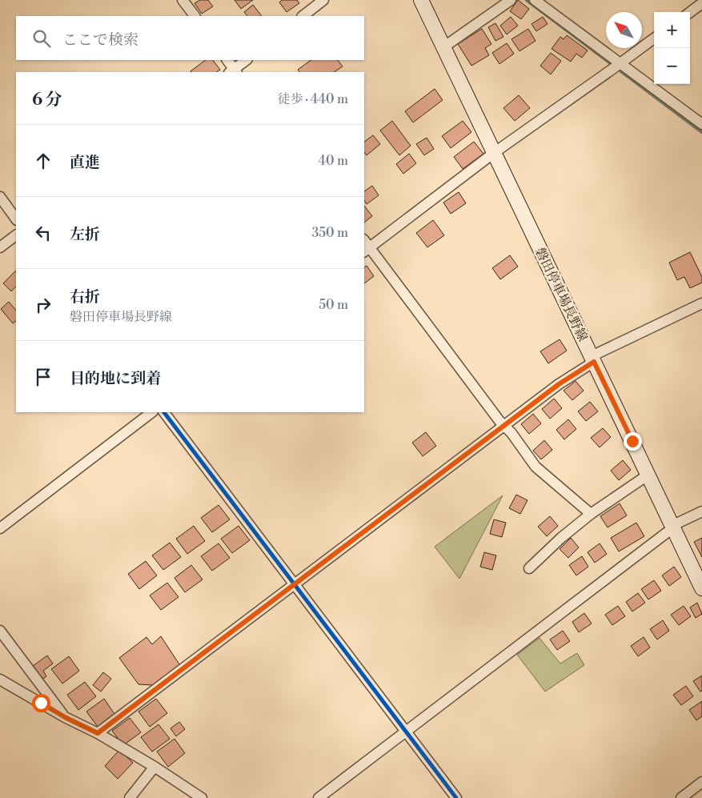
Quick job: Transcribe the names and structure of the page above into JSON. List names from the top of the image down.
{
  "streets": {
    "main road": ["磐田停車場長野線"]
  },
  "north": "top left",
  "page": {
    "map_buttons": ["+", "−"],
    "search": "ここで検索",
    "heading": ["6 分", "徒歩 · 440 m"],
    "list": [
      ["直進", "40 m"],
      ["左折", "350 m"],
      ["右折", "磐田停車場長野線", "50 m"],
      "目的地に到着"
    ]
  }
}
